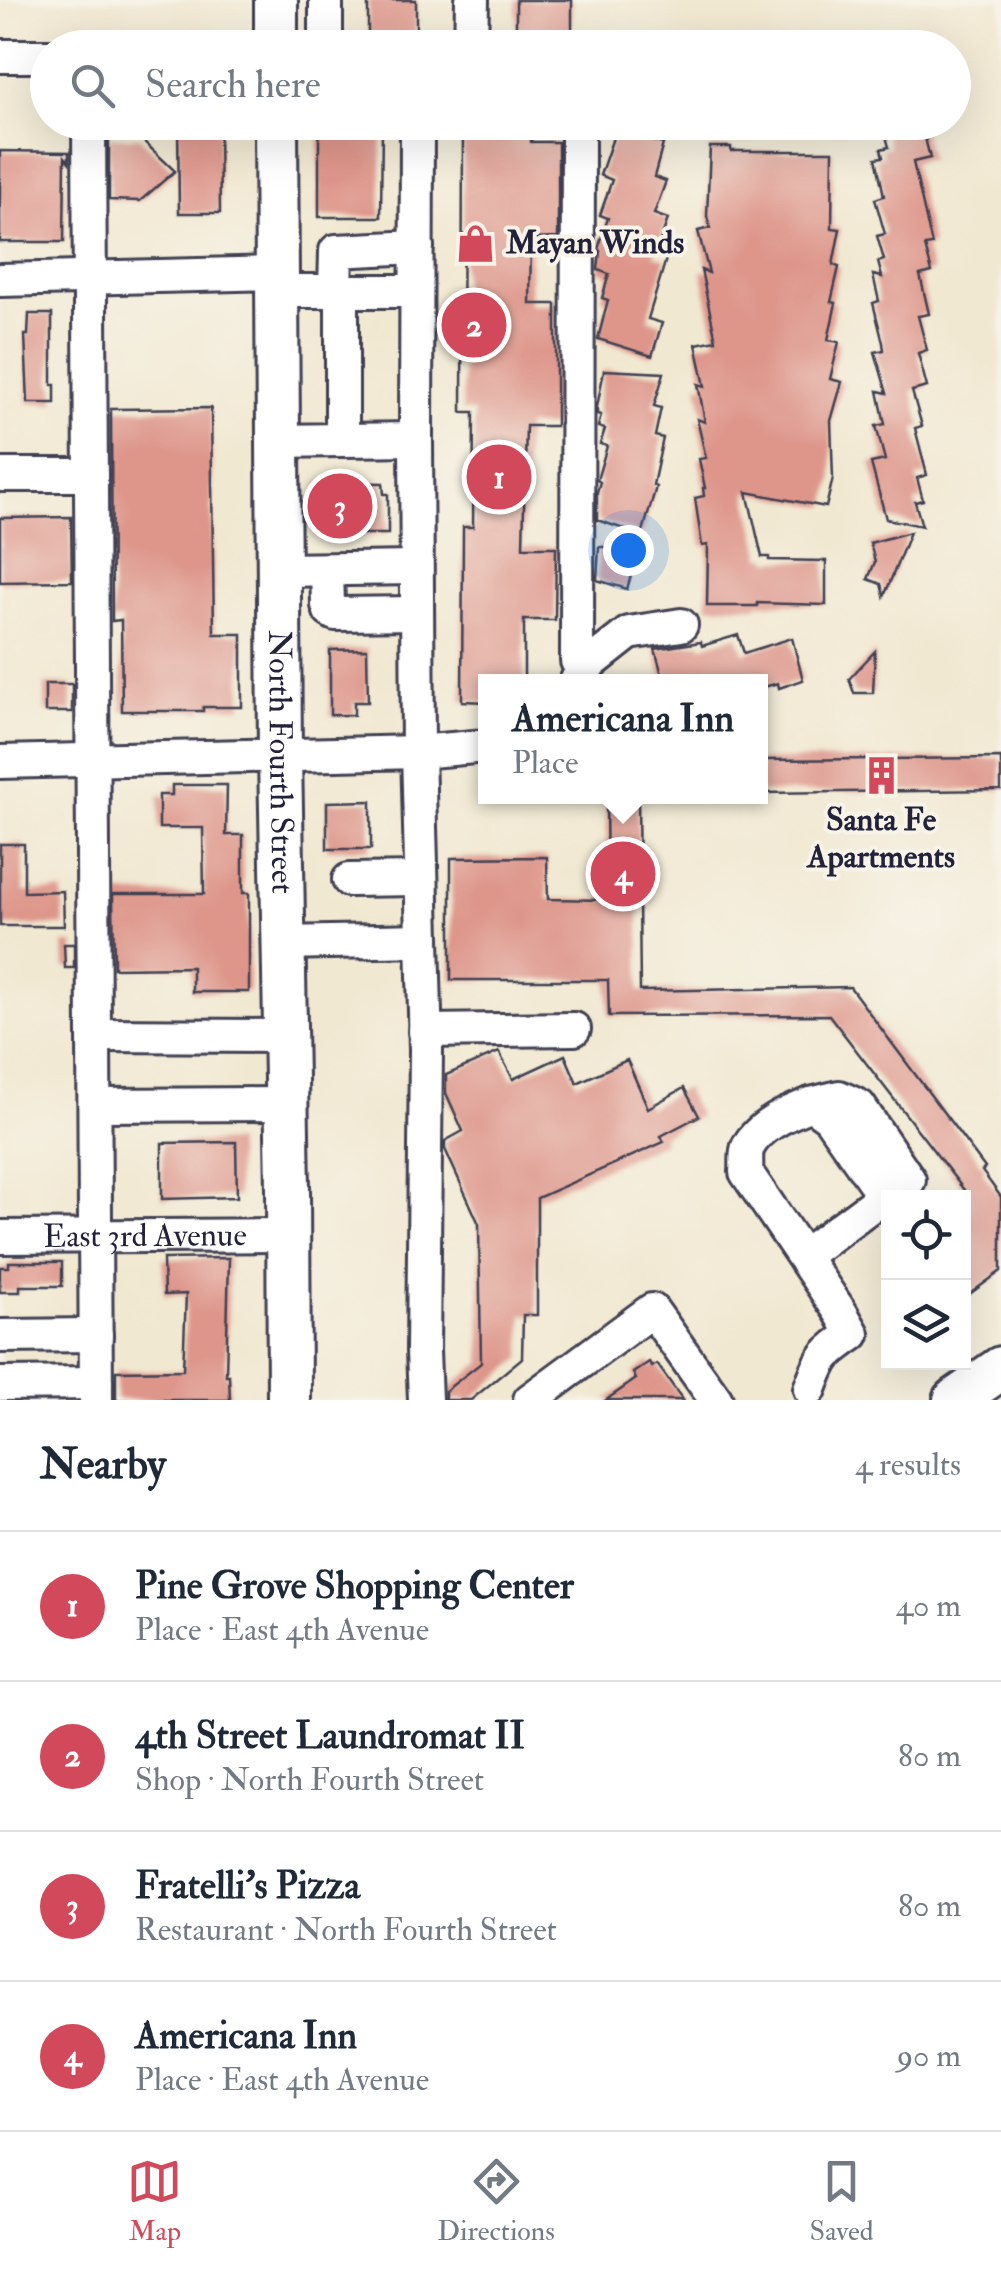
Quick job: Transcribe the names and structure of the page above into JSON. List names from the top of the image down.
{
  "streets": {
    "main road": ["North Fourth Street"],
    "street": ["East 3rd Avenue"]
  },
  "crossings": [
    ["North Fourth Street", "East 3rd Avenue"]
  ],
  "places": {
    "shop": ["Mayan Winds"],
    "building": ["Santa Fe Apartments"]
  },
  "page": {
    "search": "Search here",
    "pins": [
      "2",
      "1",
      "3",
      "4"
    ],
    "popup": ["Americana Inn", "Place"],
    "heading": ["Nearby", "4 results"],
    "list": [
      {
        "mark": "1",
        "name": "Pine Grove Shopping Center",
        "note": "Place · East 4th Avenue",
        "value": "40 m"
      },
      {
        "mark": "2",
        "name": "4th Street Laundromat II",
        "note": "Shop · North Fourth Street",
        "value": "80 m"
      },
      {
        "mark": "3",
        "name": "Fratelli’s Pizza",
        "note": "Restaurant · North Fourth Street",
        "value": "80 m"
      },
      {
        "mark": "4",
        "name": "Americana Inn",
        "note": "Place · East 4th Avenue",
        "value": "90 m"
      }
    ],
    "nav": ["Map", "Directions", "Saved"]
  }
}
